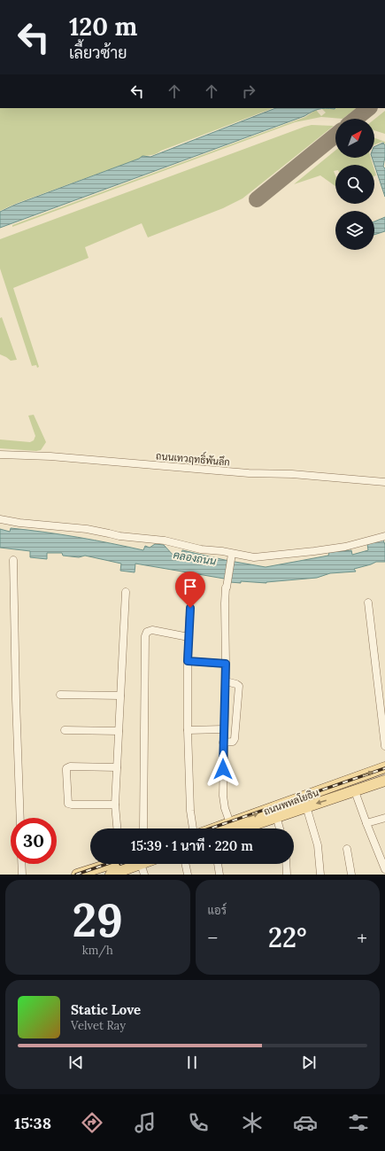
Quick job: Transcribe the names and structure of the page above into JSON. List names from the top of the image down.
{
  "streets": {
    "main road": ["ถนนพหลโยธิน"],
    "street": ["ถนนเทวฤทธิ์พันลึก"]
  },
  "water": ["คลองถนน"],
  "north": "top right",
  "page": {
    "turn": ["120 m", "เลี้ยวซ้าย"],
    "limit": "30",
    "trip": "15:39 · 1 นาที · 220 m",
    "tile": [
      ["29", "km/h"],
      "แอร์"
    ],
    "heat": ["−", "22°", "+"],
    "song": ["Static Love", "Velvet Ray"],
    "tabs": "15:38"
  }
}
